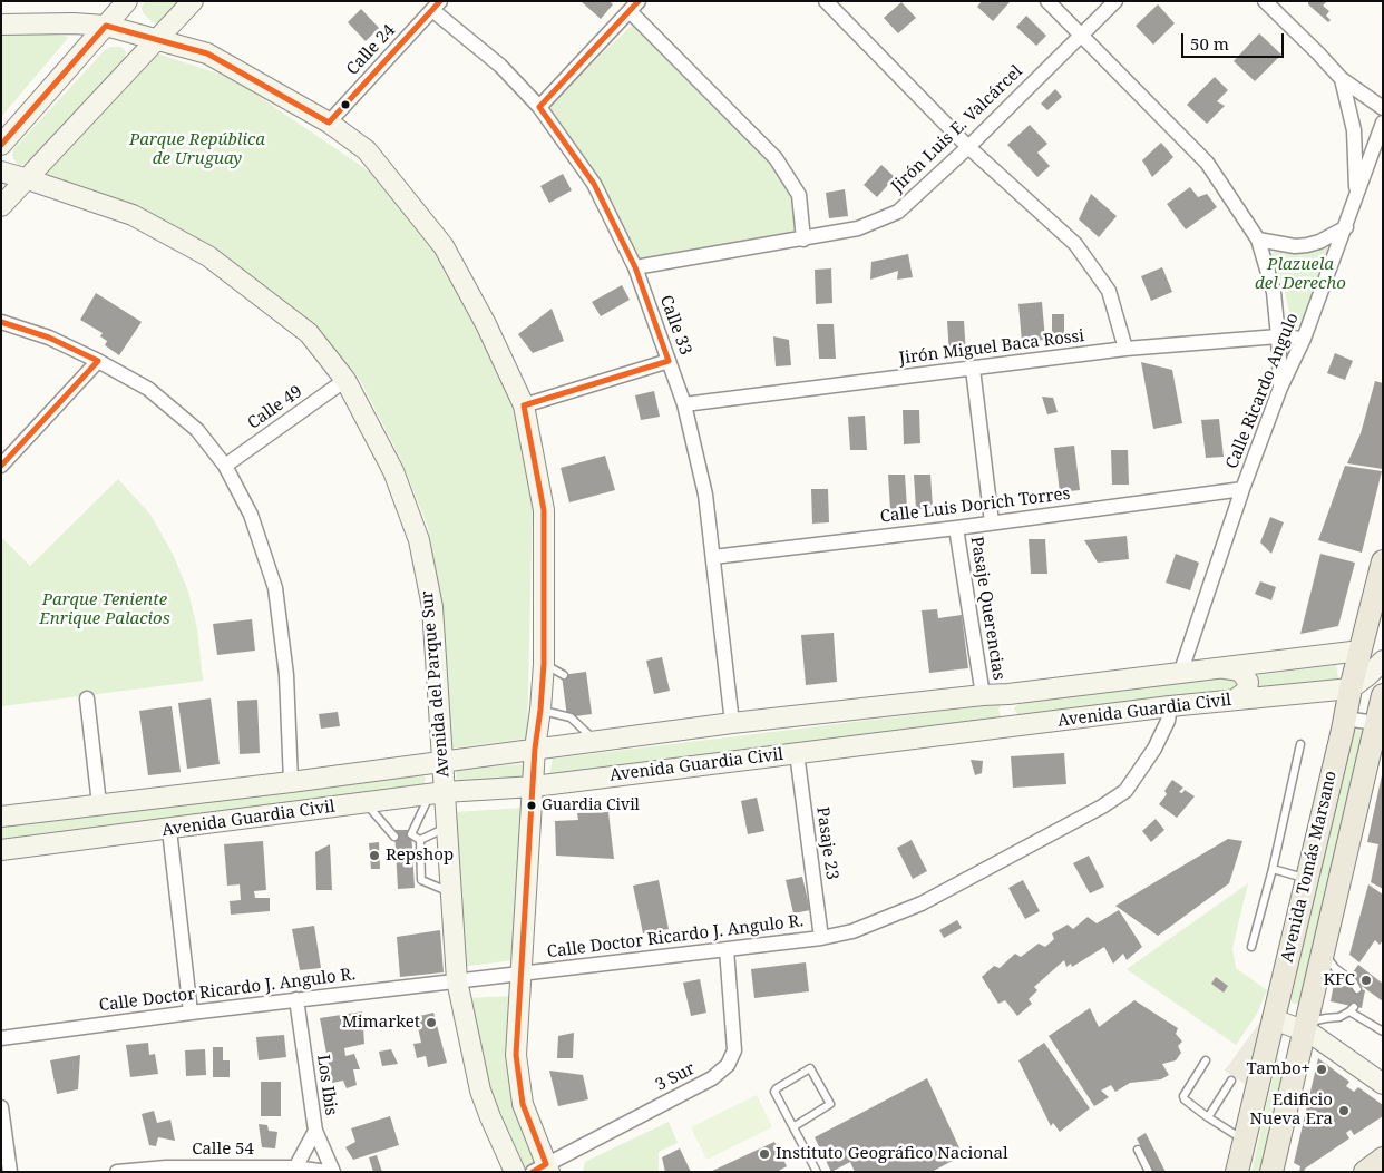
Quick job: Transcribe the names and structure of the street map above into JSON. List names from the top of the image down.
{
  "streets": {
    "main road": ["Avenida del Parque Sur", "Avenida Guardia Civil", "Avenida Tomás Marsano"],
    "street": [
      "Calle 24",
      "Jirón Luis E. Valcárcel",
      "Calle 33",
      "Jirón Miguel Baca Rossi",
      "Calle Ricardo Angulo",
      "Calle 49",
      "Calle Luis Dorich Torres",
      "Pasaje Querencias",
      "Pasaje 23",
      "Calle Doctor Ricardo J. Angulo R.",
      "3 Sur",
      "Los Ibis",
      "Calle 54"
    ]
  },
  "crossings": [
    ["Calle 24", "Calle 33"],
    ["Jirón Luis E. Valcárcel", "Calle 33"],
    ["Calle 33", "Jirón Miguel Baca Rossi"],
    ["Calle 33", "Calle Luis Dorich Torres"],
    ["Calle 33", "Avenida Guardia Civil"],
    ["Jirón Miguel Baca Rossi", "Calle Ricardo Angulo"],
    ["Calle Ricardo Angulo", "Calle Luis Dorich Torres"],
    ["Calle Ricardo Angulo", "Avenida Guardia Civil"],
    ["Calle 49", "Avenida del Parque Sur"],
    ["Calle Luis Dorich Torres", "Pasaje Querencias"],
    ["Pasaje Querencias", "Avenida Guardia Civil"],
    ["Avenida del Parque Sur", "Avenida Guardia Civil"],
    ["Avenida del Parque Sur", "Calle Doctor Ricardo J. Angulo R."],
    ["Avenida Guardia Civil", "Pasaje 23"],
    ["Avenida Guardia Civil", "Avenida Tomás Marsano"],
    ["Avenida Guardia Civil", "Calle Doctor Ricardo J. Angulo R."],
    ["Pasaje 23", "Calle Doctor Ricardo J. Angulo R."],
    ["Calle Doctor Ricardo J. Angulo R.", "3 Sur"],
    ["Calle Doctor Ricardo J. Angulo R.", "Los Ibis"]
  ],
  "parks": ["Parque República de Uruguay", "Plazuela del Derecho", "Parque Teniente Enrique Palacios"],
  "places": [
    "Guardia Civil",
    "Repshop",
    "KFC",
    "Mimarket",
    "Tambo+",
    "Edificio Nueva Era",
    "Instituto Geográfico Nacional"
  ],
  "scale_bar": "50 m"
}
